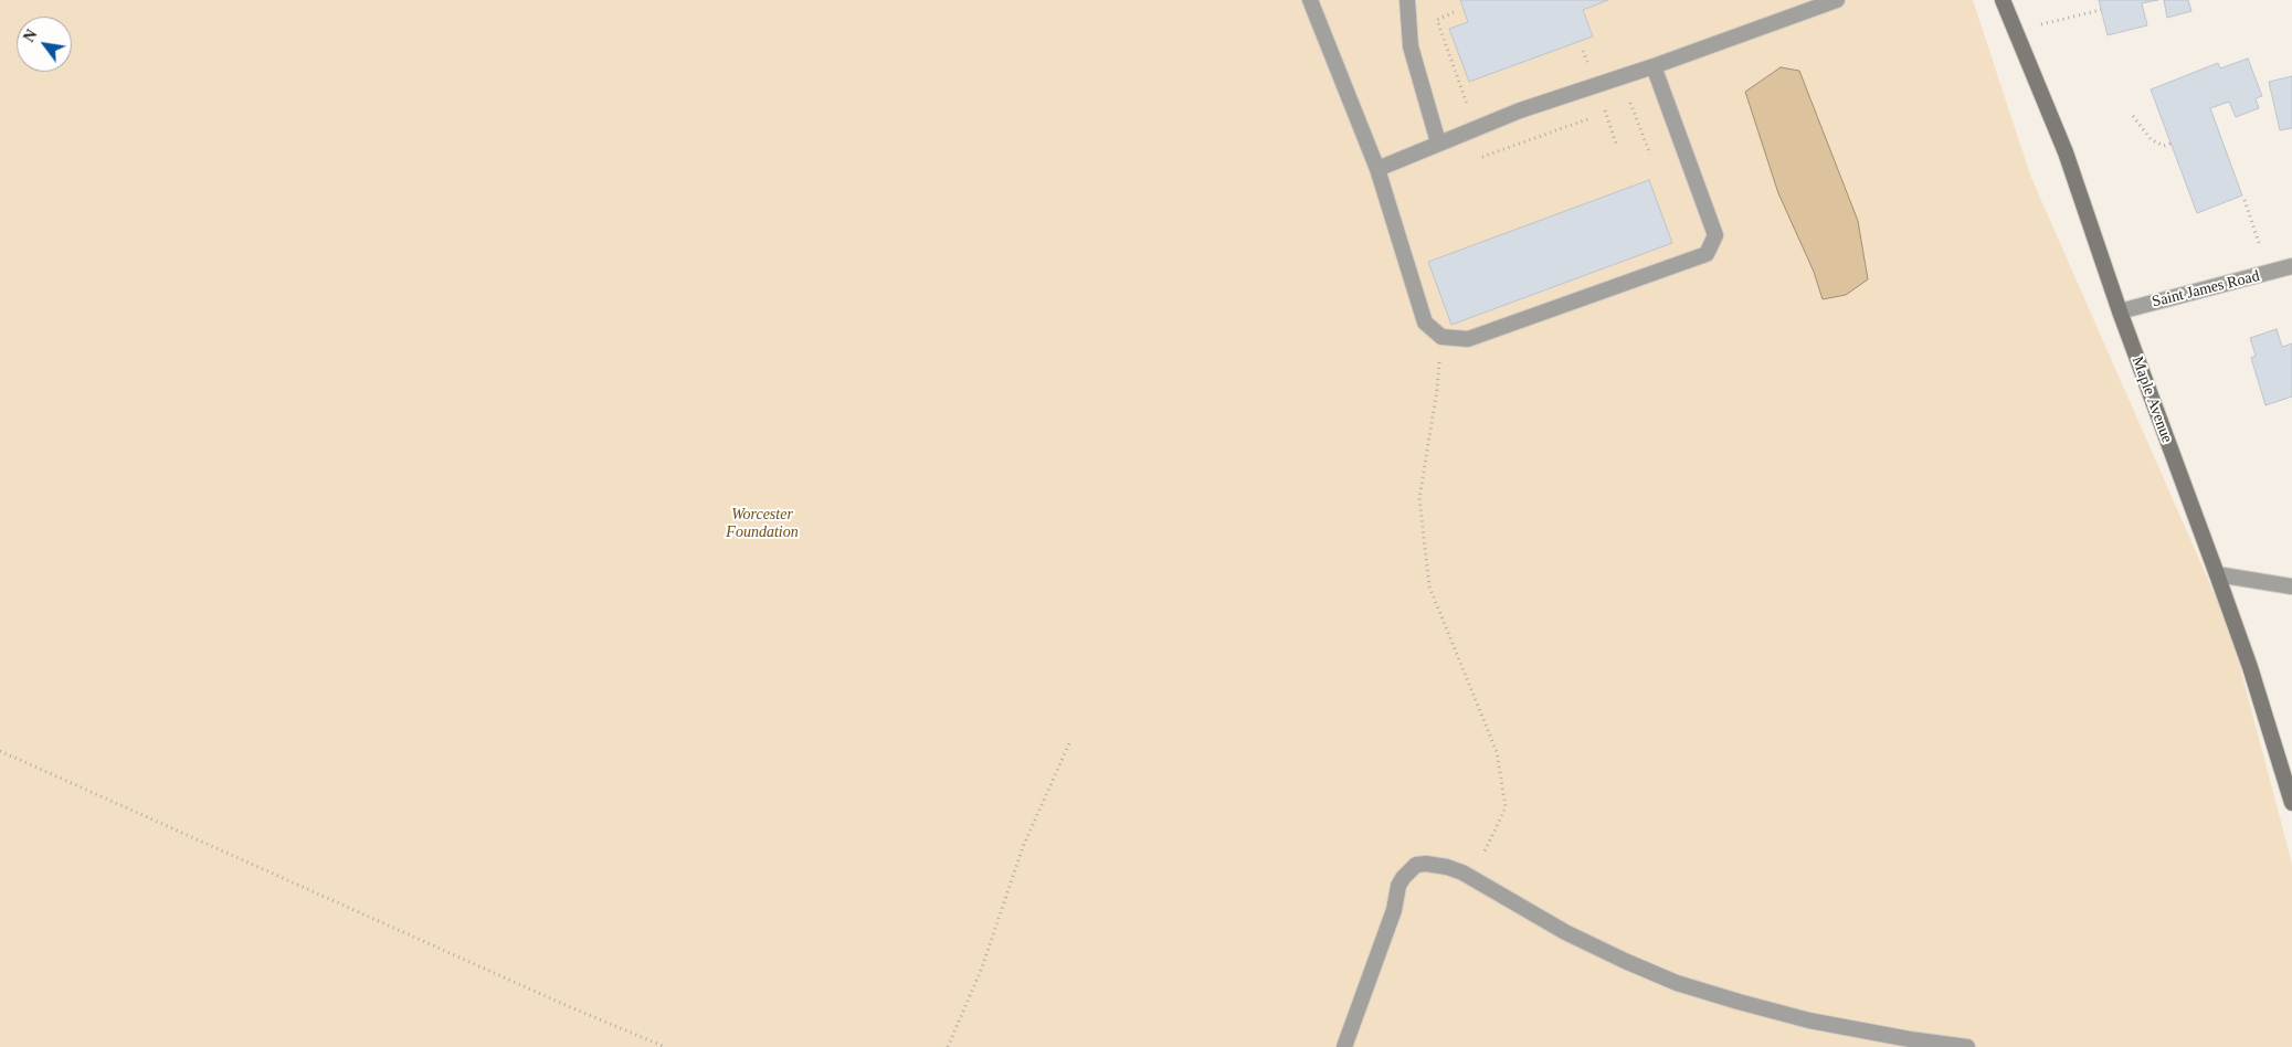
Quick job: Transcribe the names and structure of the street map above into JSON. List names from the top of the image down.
{
  "streets": {
    "main road": ["Maple Avenue"],
    "street": ["Saint James Road"]
  },
  "crossings": [
    ["Saint James Road", "Maple Avenue"]
  ],
  "parks": ["Worcester Foundation"],
  "north": "top left"
}
